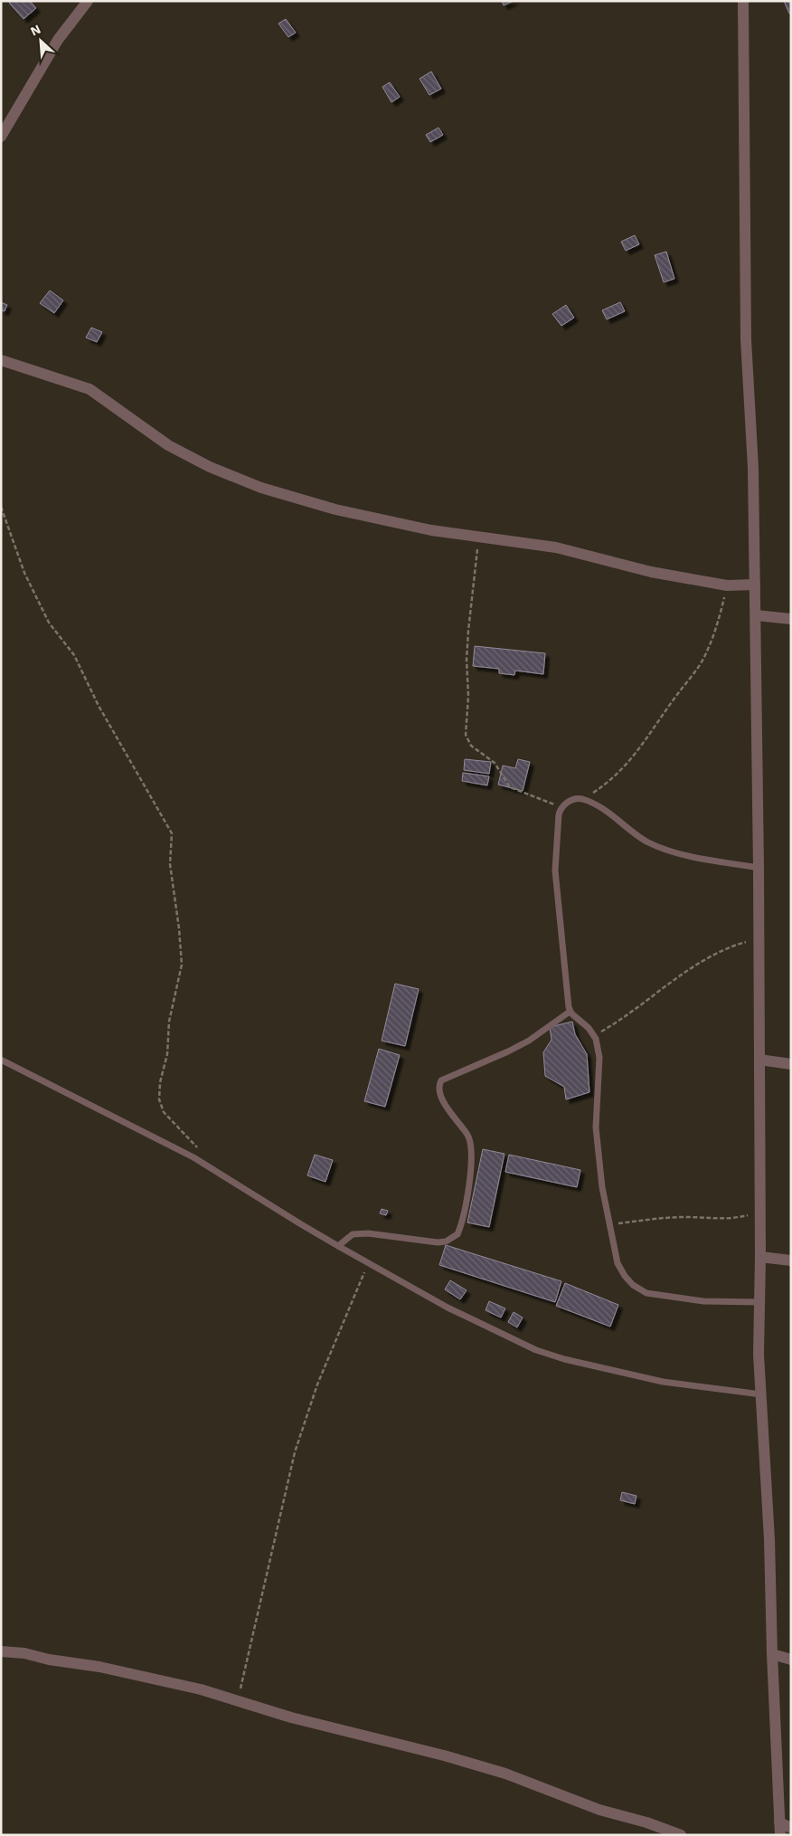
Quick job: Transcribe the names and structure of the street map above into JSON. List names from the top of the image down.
{
  "north": "top left"
}
